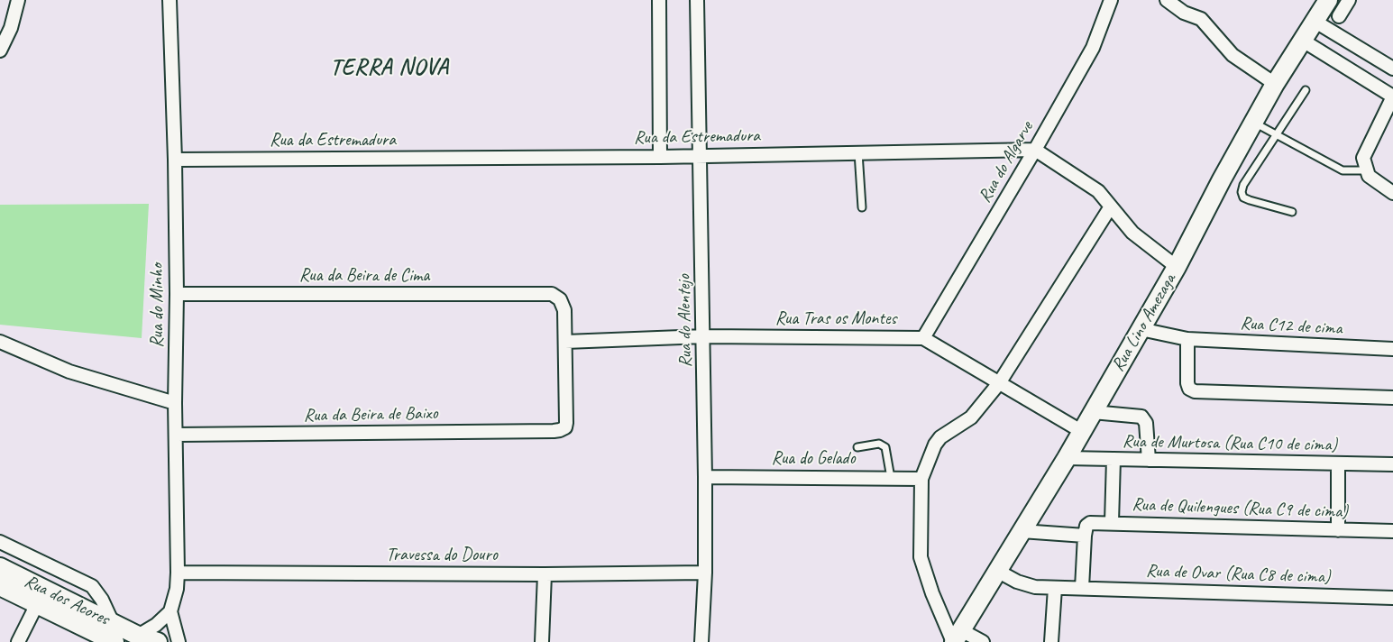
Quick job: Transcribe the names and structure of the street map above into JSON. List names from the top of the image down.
{
  "streets": {
    "street": [
      "Rua da Estremadura",
      "Rua do Algarve",
      "Rua da Beira de Cima",
      "Rua do Minho",
      "Rua Tras os Montes",
      "Rua do Alentejo",
      "Rua Lino Amezaga",
      "Rua C12 de cima",
      "Rua da Beira de Baixo",
      "Rua de Murtosa (Rua C10 de cima)",
      "Rua do Gelado",
      "Rua de Quilengues (Rua C9 de cima)",
      "Travessa do Douro",
      "Rua de Ovar (Rua C8 de cima)",
      "Rua dos Acores"
    ]
  },
  "crossings": [
    ["Rua da Estremadura", "Rua do Algarve"],
    ["Rua da Estremadura", "Rua do Minho"],
    ["Rua da Estremadura", "Rua do Alentejo"],
    ["Rua do Algarve", "Rua Tras os Montes"],
    ["Rua da Beira de Cima", "Rua do Minho"],
    ["Rua da Beira de Cima", "Rua Tras os Montes"],
    ["Rua da Beira de Cima", "Rua da Beira de Baixo"],
    ["Rua do Minho", "Rua da Beira de Baixo"],
    ["Rua do Minho", "Travessa do Douro"],
    ["Rua Tras os Montes", "Rua do Alentejo"],
    ["Rua Tras os Montes", "Rua da Beira de Baixo"],
    ["Rua do Alentejo", "Rua do Gelado"],
    ["Rua do Alentejo", "Travessa do Douro"],
    ["Rua Lino Amezaga", "Rua C12 de cima"],
    ["Rua Lino Amezaga", "Rua de Murtosa (Rua C10 de cima)"],
    ["Rua Lino Amezaga", "Rua de Quilengues (Rua C9 de cima)"],
    ["Rua Lino Amezaga", "Rua de Ovar (Rua C8 de cima)"]
  ],
  "districts": ["TERRA NOVA"]
}
